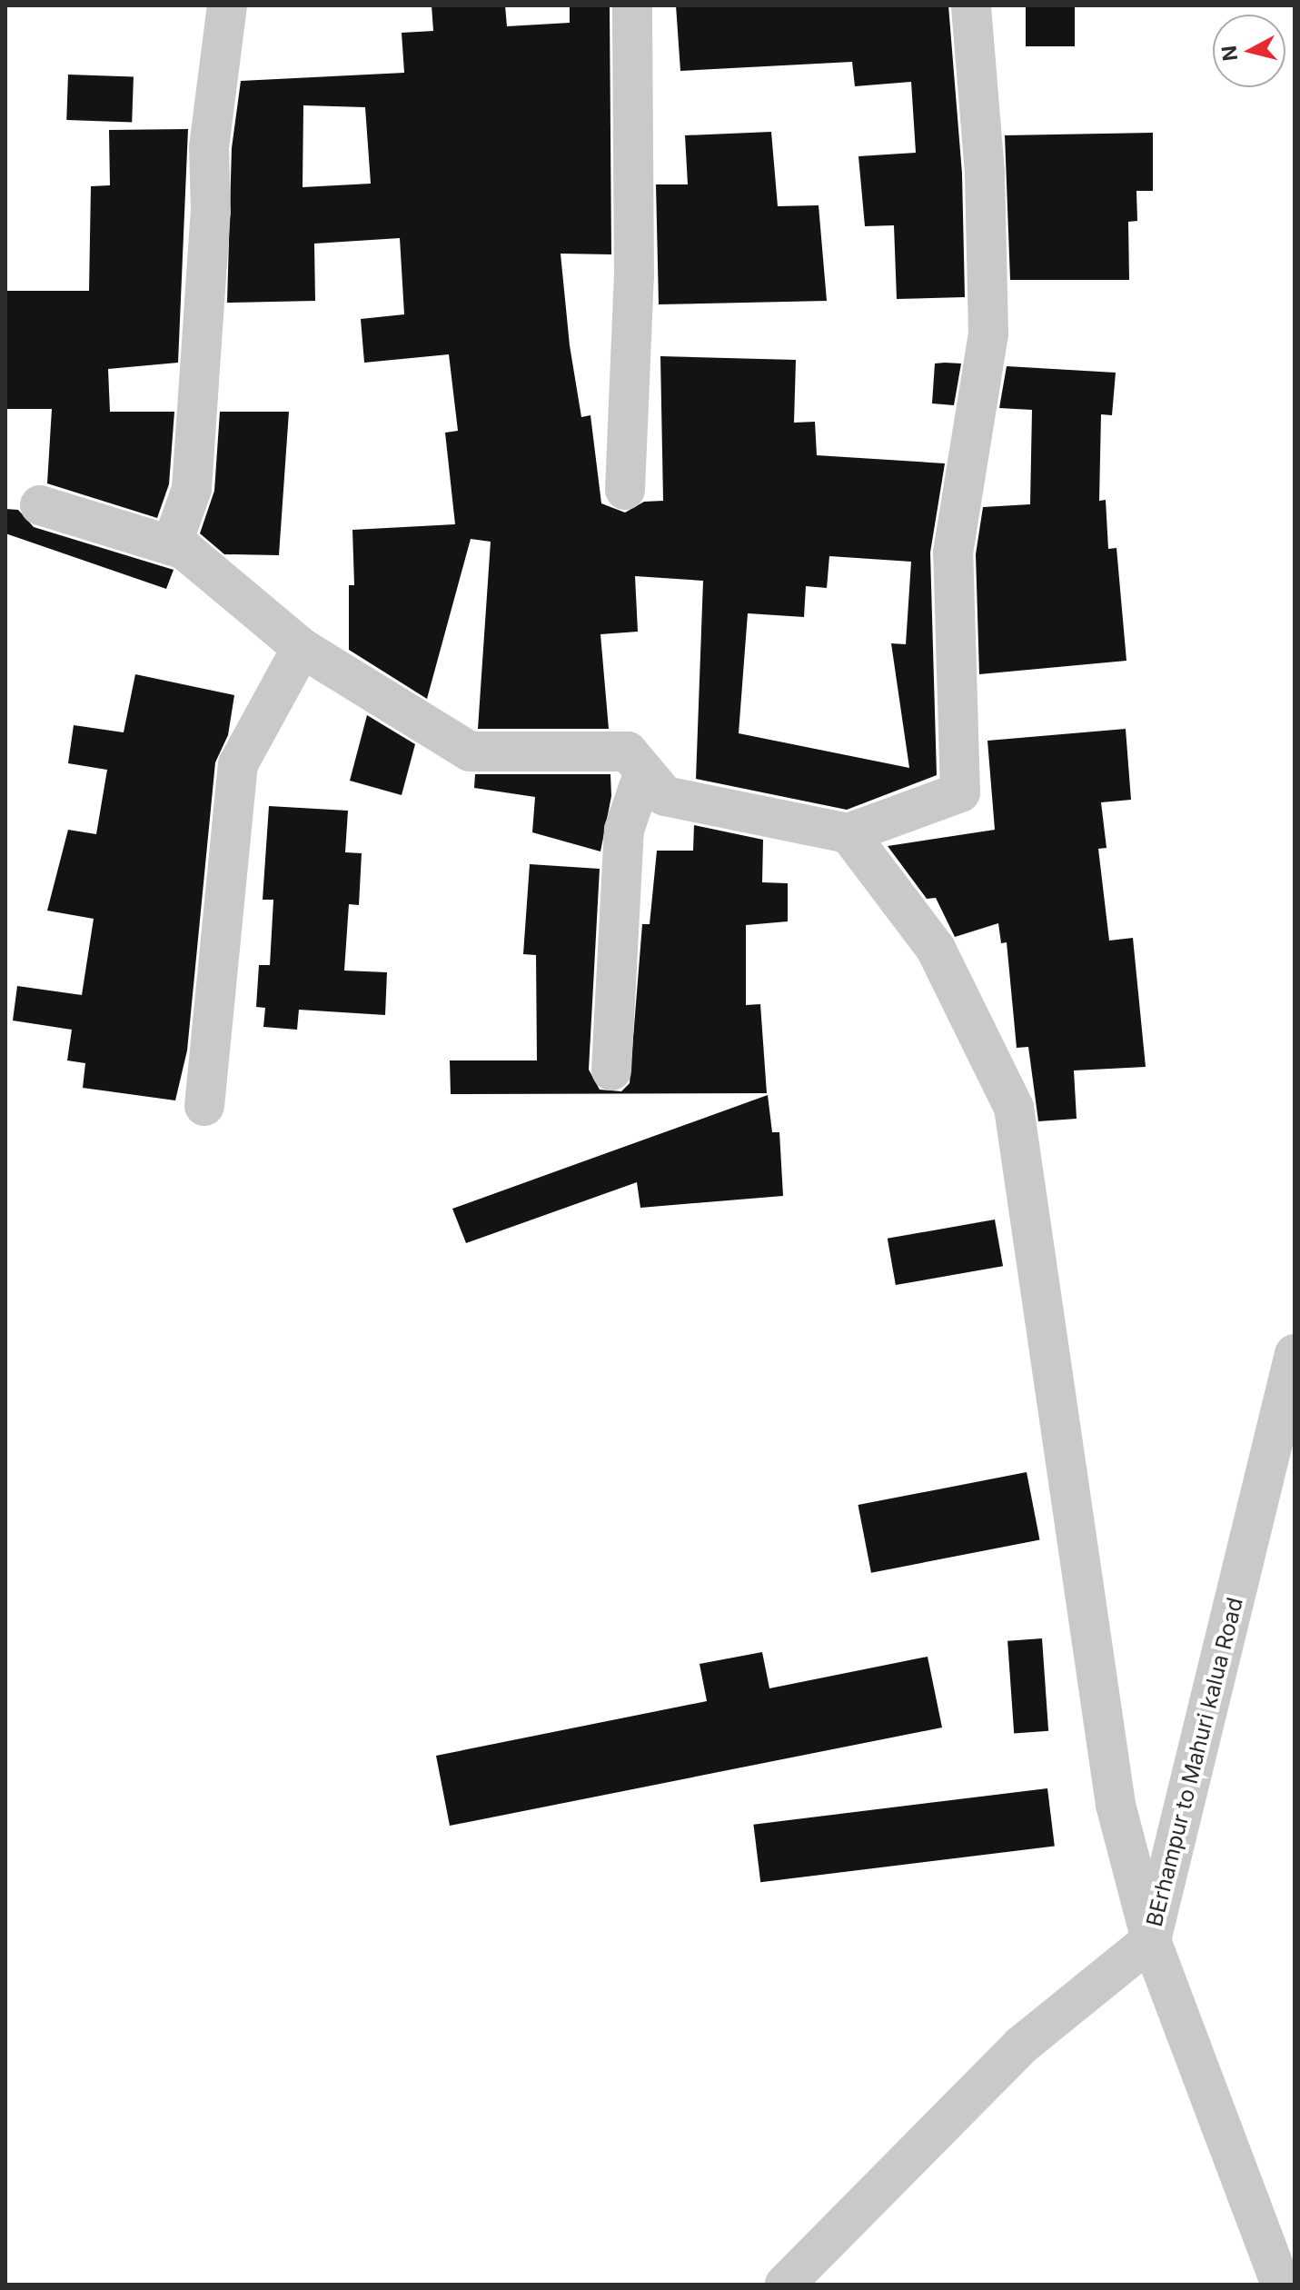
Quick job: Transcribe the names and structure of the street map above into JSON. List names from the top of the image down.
{
  "streets": {
    "street": ["BErhampur to Mahuri kalua Road"]
  },
  "north": "left"
}
